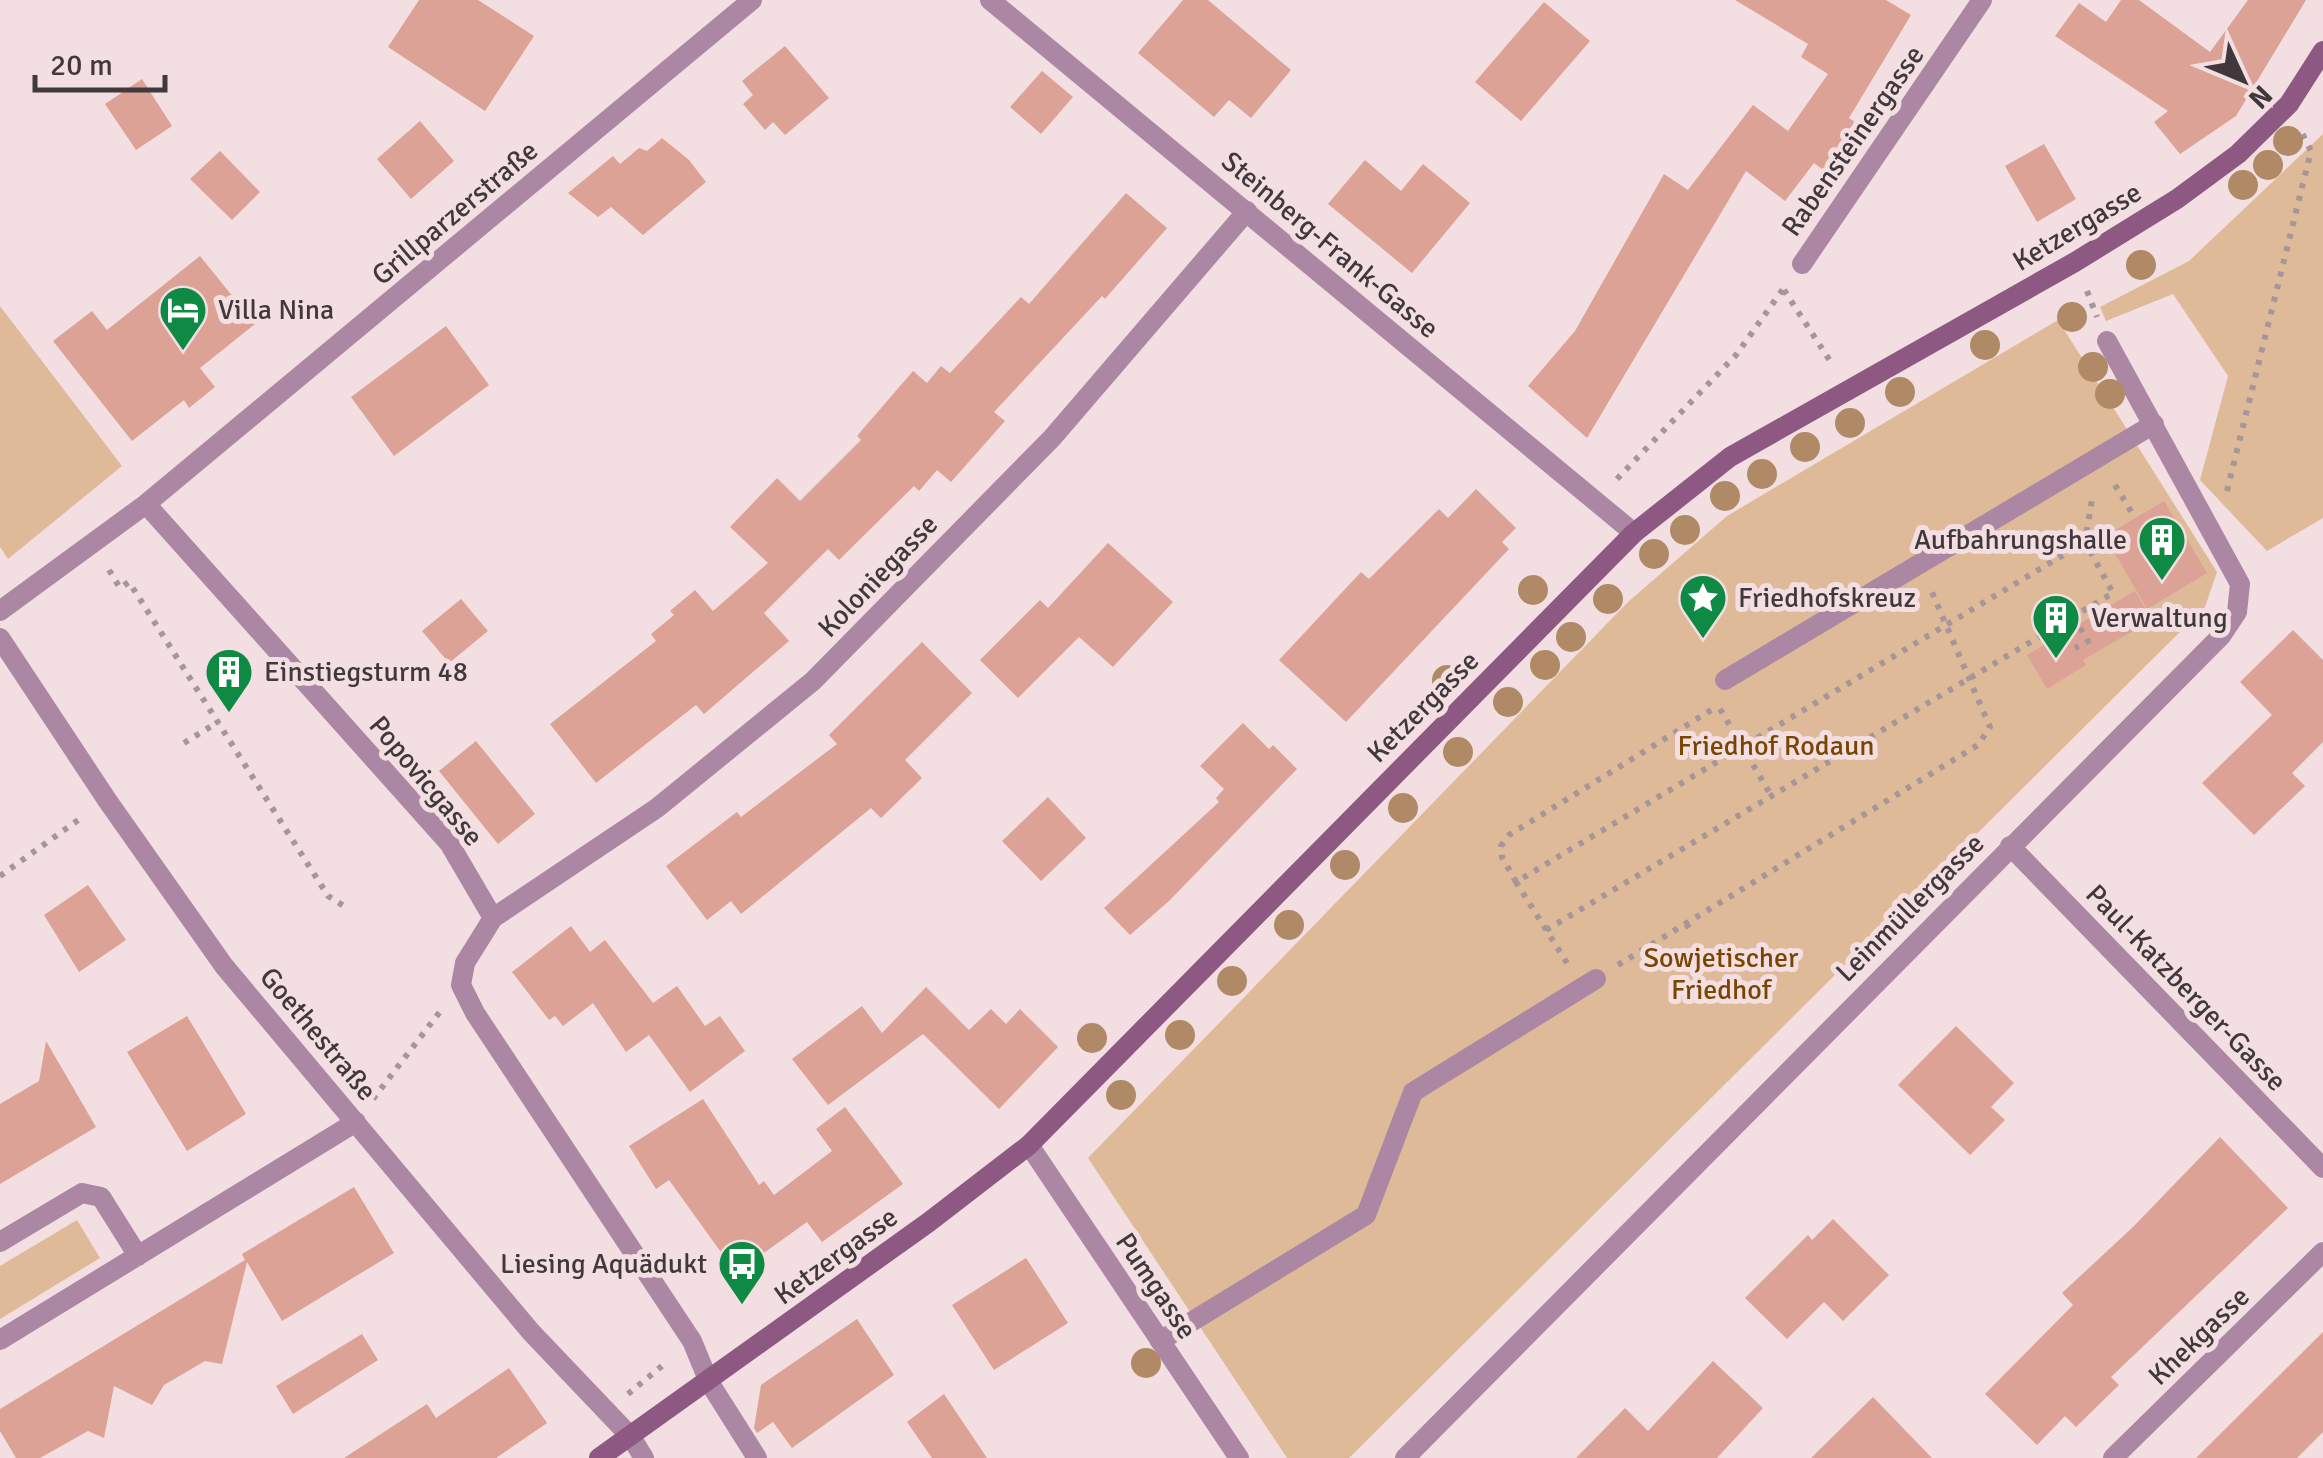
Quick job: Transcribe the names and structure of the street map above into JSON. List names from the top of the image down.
{
  "streets": {
    "main road": ["Ketzergasse"],
    "street": [
      "Rabensteinergasse",
      "Grillparzerstraße",
      "Steinberg-Frank-Gasse",
      "Koloniegasse",
      "Popovicgasse",
      "Leinmüllergasse",
      "Paul-Katzberger-Gasse",
      "Goethestraße",
      "Pumgasse",
      "Khekgasse"
    ]
  },
  "crossings": [
    ["Grillparzerstraße", "Popovicgasse"],
    ["Ketzergasse", "Steinberg-Frank-Gasse"],
    ["Ketzergasse", "Goethestraße"],
    ["Ketzergasse", "Pumgasse"],
    ["Steinberg-Frank-Gasse", "Koloniegasse"],
    ["Koloniegasse", "Popovicgasse"],
    ["Leinmüllergasse", "Paul-Katzberger-Gasse"]
  ],
  "parks": ["Friedhof Rodaun", "Sowjetischer Friedhof"],
  "places": {
    "hotel": ["Villa Nina"],
    "building": ["Aufbahrungshalle", "Verwaltung", "Einstiegsturm 48"],
    "place": ["Friedhofskreuz"],
    "bus stop": ["Liesing Aquädukt"]
  },
  "scale_bar": "20 m",
  "north": "bottom right"
}
